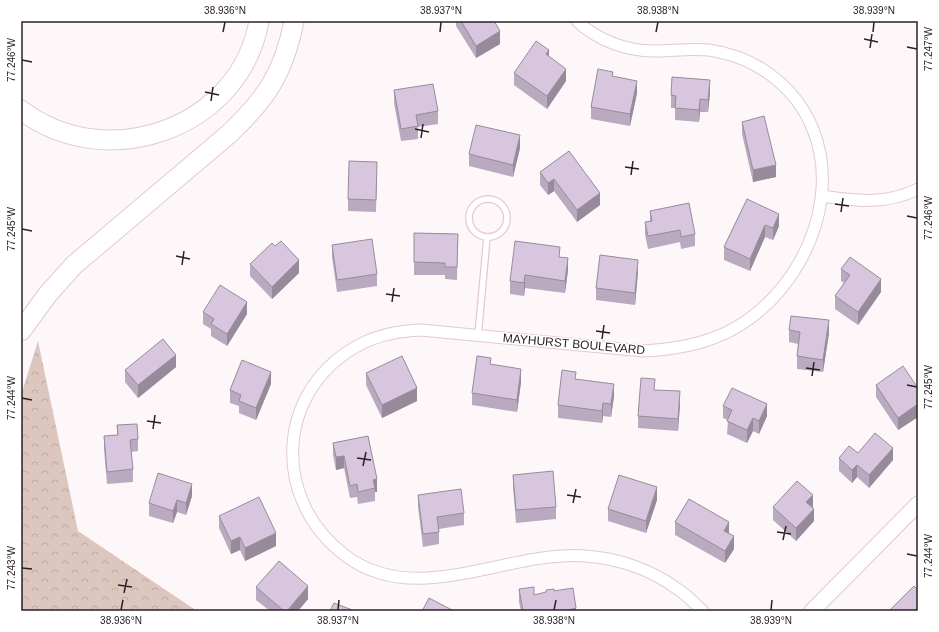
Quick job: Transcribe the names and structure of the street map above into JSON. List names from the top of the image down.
{
  "streets": {
    "street": ["MAYHURST BOULEVARD"]
  },
  "coordinates": [
    "38.936°N",
    "38.937°N",
    "38.938°N",
    "38.939°N",
    "77.247°W",
    "77.246°W",
    "77.245°W",
    "77.244°W",
    "77.243°W"
  ]
}
